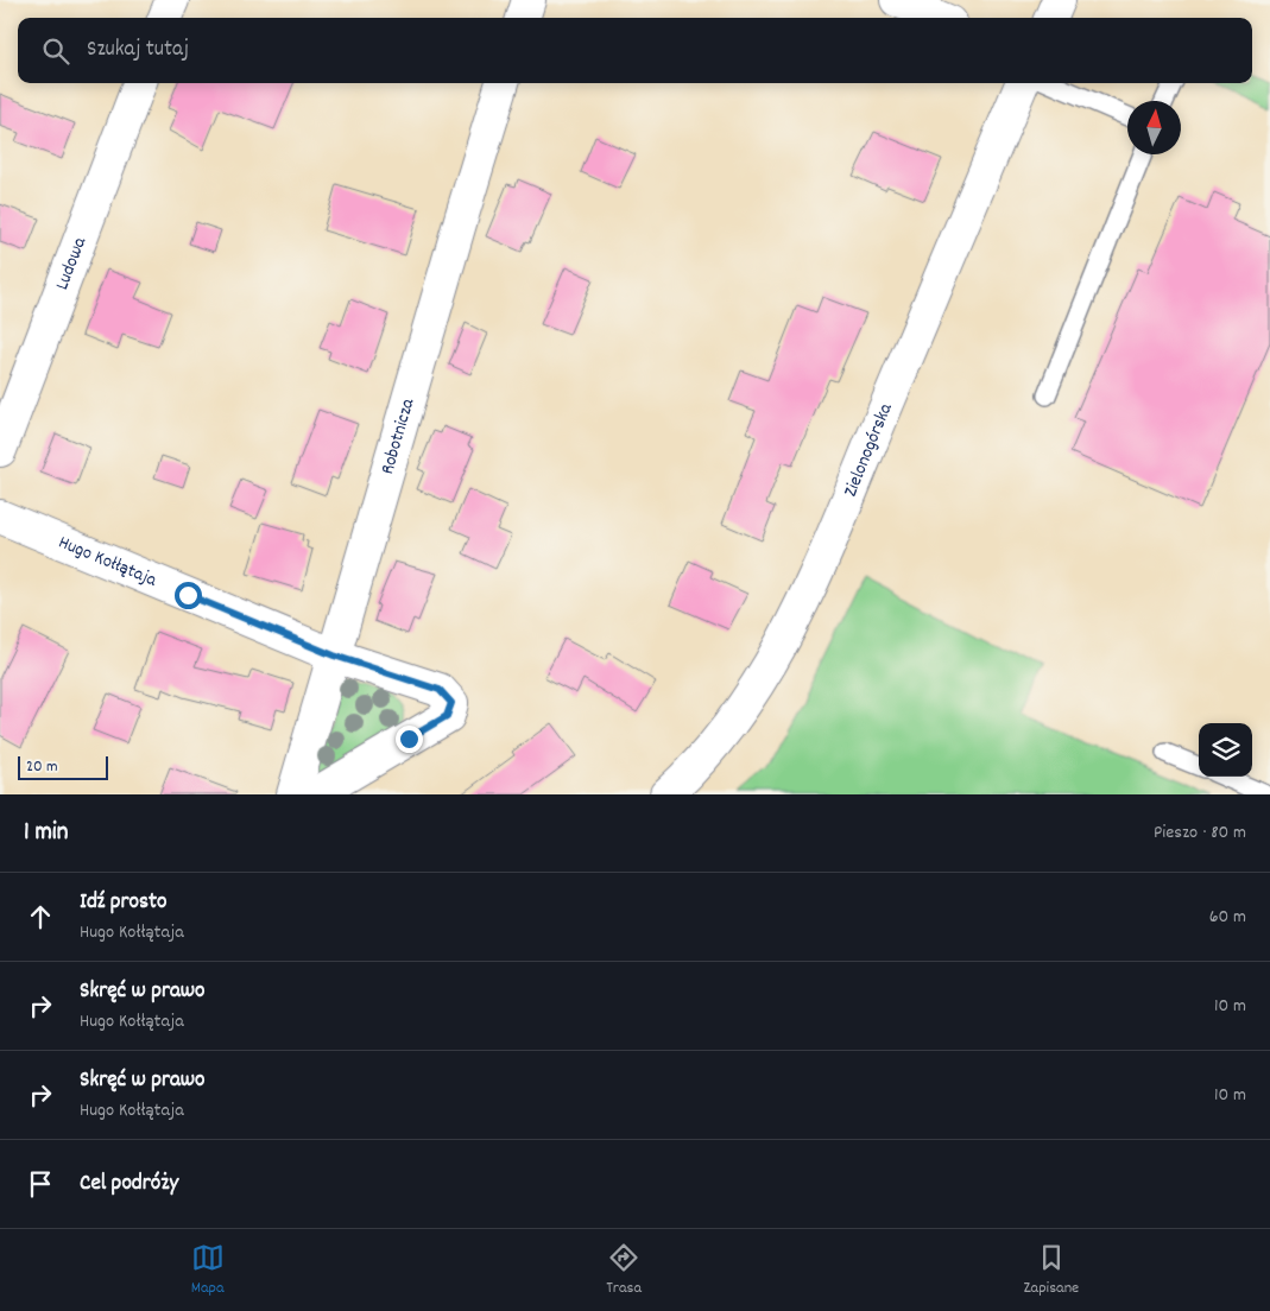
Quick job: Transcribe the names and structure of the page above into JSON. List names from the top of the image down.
{
  "streets": {
    "street": [
      "Ludowa",
      "Robotnicza",
      "Zielonogórska",
      "Hugo Kołłątaja"
    ]
  },
  "crossings": [
    ["Robotnicza", "Hugo Kołłątaja"]
  ],
  "scale_bar": "20 m",
  "north": "top",
  "page": {
    "search": "Szukaj tutaj",
    "scale": "20 m",
    "heading": ["1 min", "Pieszo · 80 m"],
    "list": [
      ["Idź prosto", "Hugo Kołłątaja", "60 m"],
      ["Skręć w prawo", "Hugo Kołłątaja", "10 m"],
      ["Skręć w prawo", "Hugo Kołłątaja", "10 m"],
      "Cel podróży"
    ],
    "nav": ["Mapa", "Trasa", "Zapisane"]
  }
}
